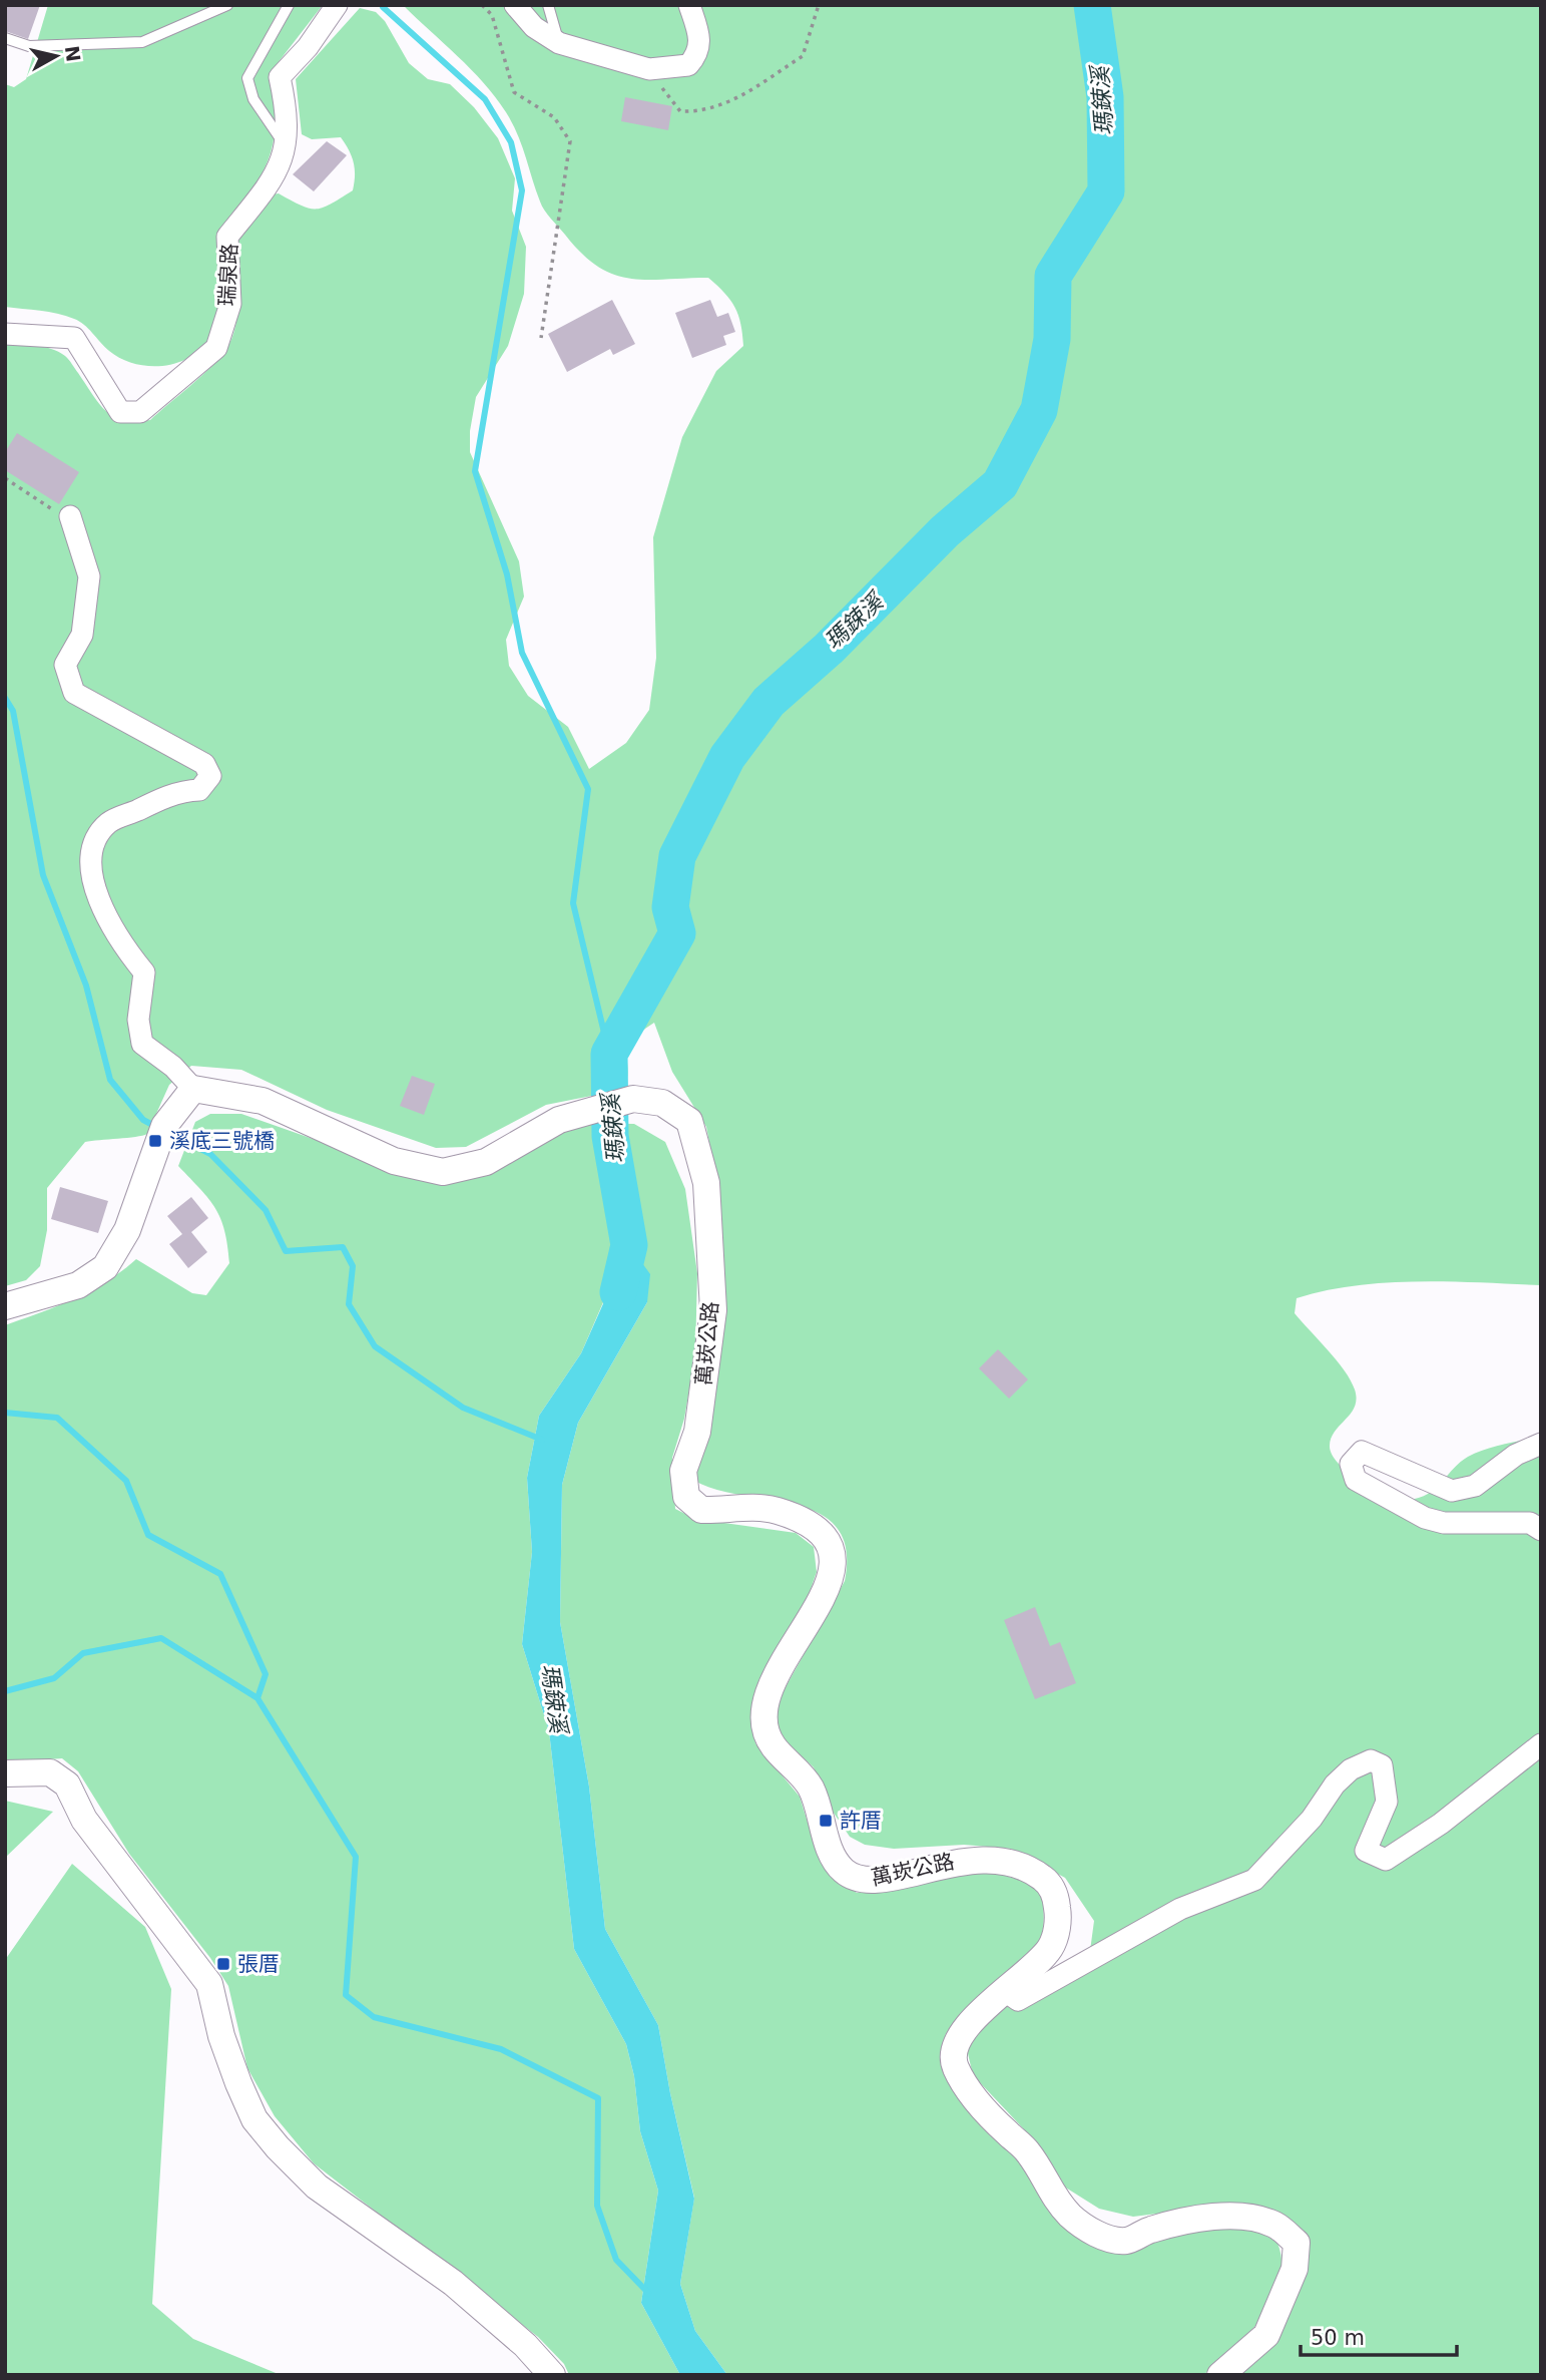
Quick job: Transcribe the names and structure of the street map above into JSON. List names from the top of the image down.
{
  "streets": {
    "street": ["瑞泉路", "萬崁公路"]
  },
  "water": ["瑪鋉溪"],
  "places": {
    "transit": ["溪底三號橋", "許厝", "張厝"]
  },
  "scale_bar": "50 m",
  "north": "right"
}
